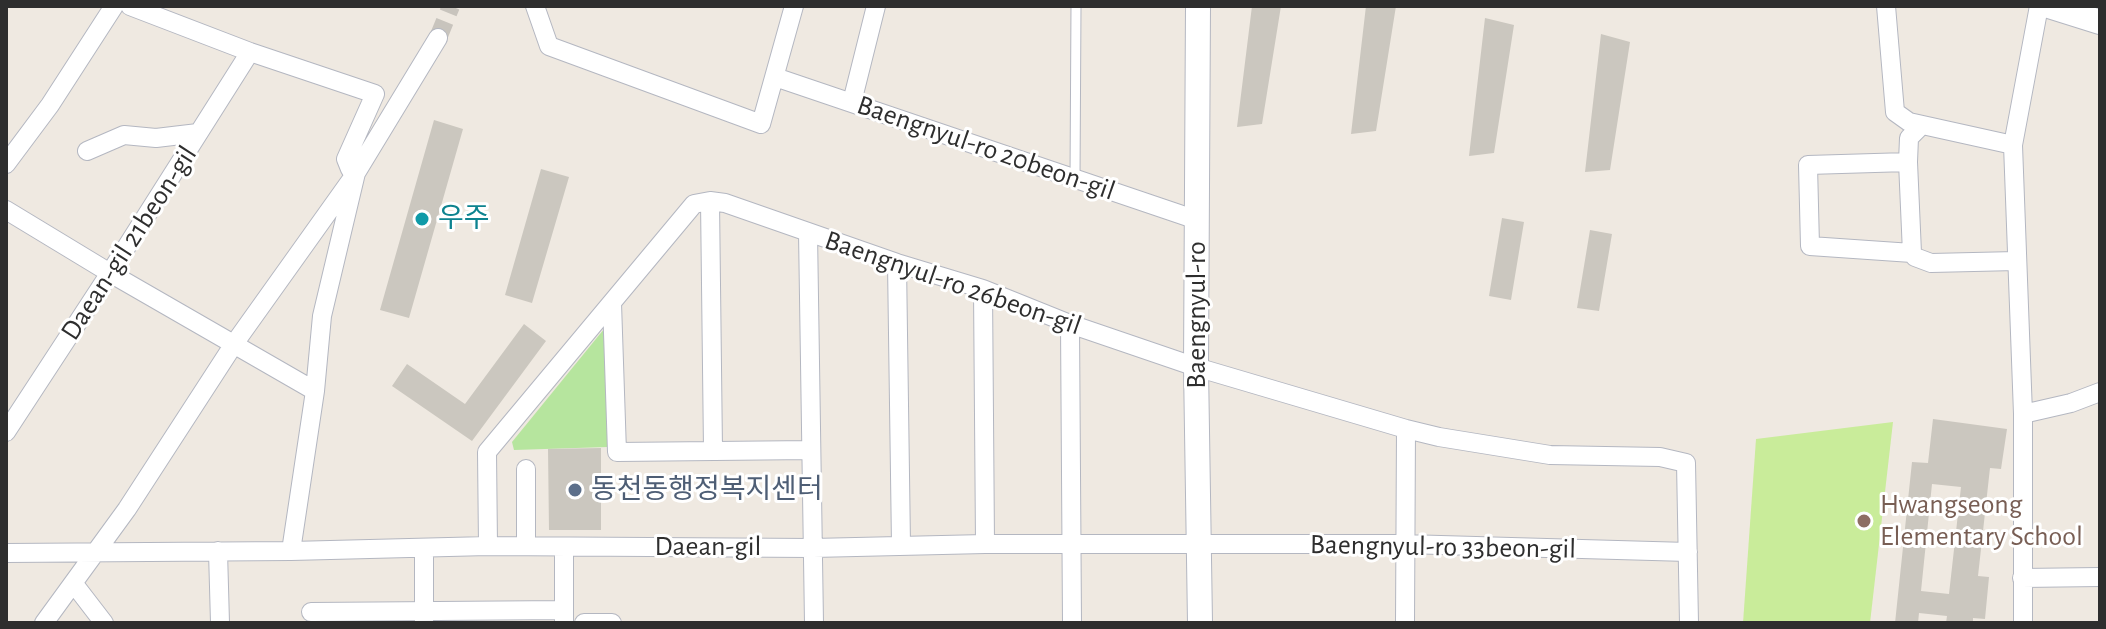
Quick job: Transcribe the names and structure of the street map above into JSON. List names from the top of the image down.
{
  "streets": {
    "street": [
      "Baengnyul-ro 20beon-gil",
      "Daean-gil 21beon-gil",
      "Baengnyul-ro 26beon-gil",
      "Baengnyul-ro",
      "Daean-gil",
      "Baengnyul-ro 33beon-gil"
    ]
  },
  "crossings": [
    ["Baengnyul-ro 20beon-gil", "Baengnyul-ro"],
    ["Baengnyul-ro 26beon-gil", "Baengnyul-ro"],
    ["Baengnyul-ro 26beon-gil", "Baengnyul-ro 33beon-gil"],
    ["Baengnyul-ro", "Daean-gil"],
    ["Baengnyul-ro", "Baengnyul-ro 33beon-gil"],
    ["Daean-gil", "Baengnyul-ro 33beon-gil"]
  ],
  "places": ["우주", "동천동행정복지센터", "Hwangseong Elementary School"]
}
